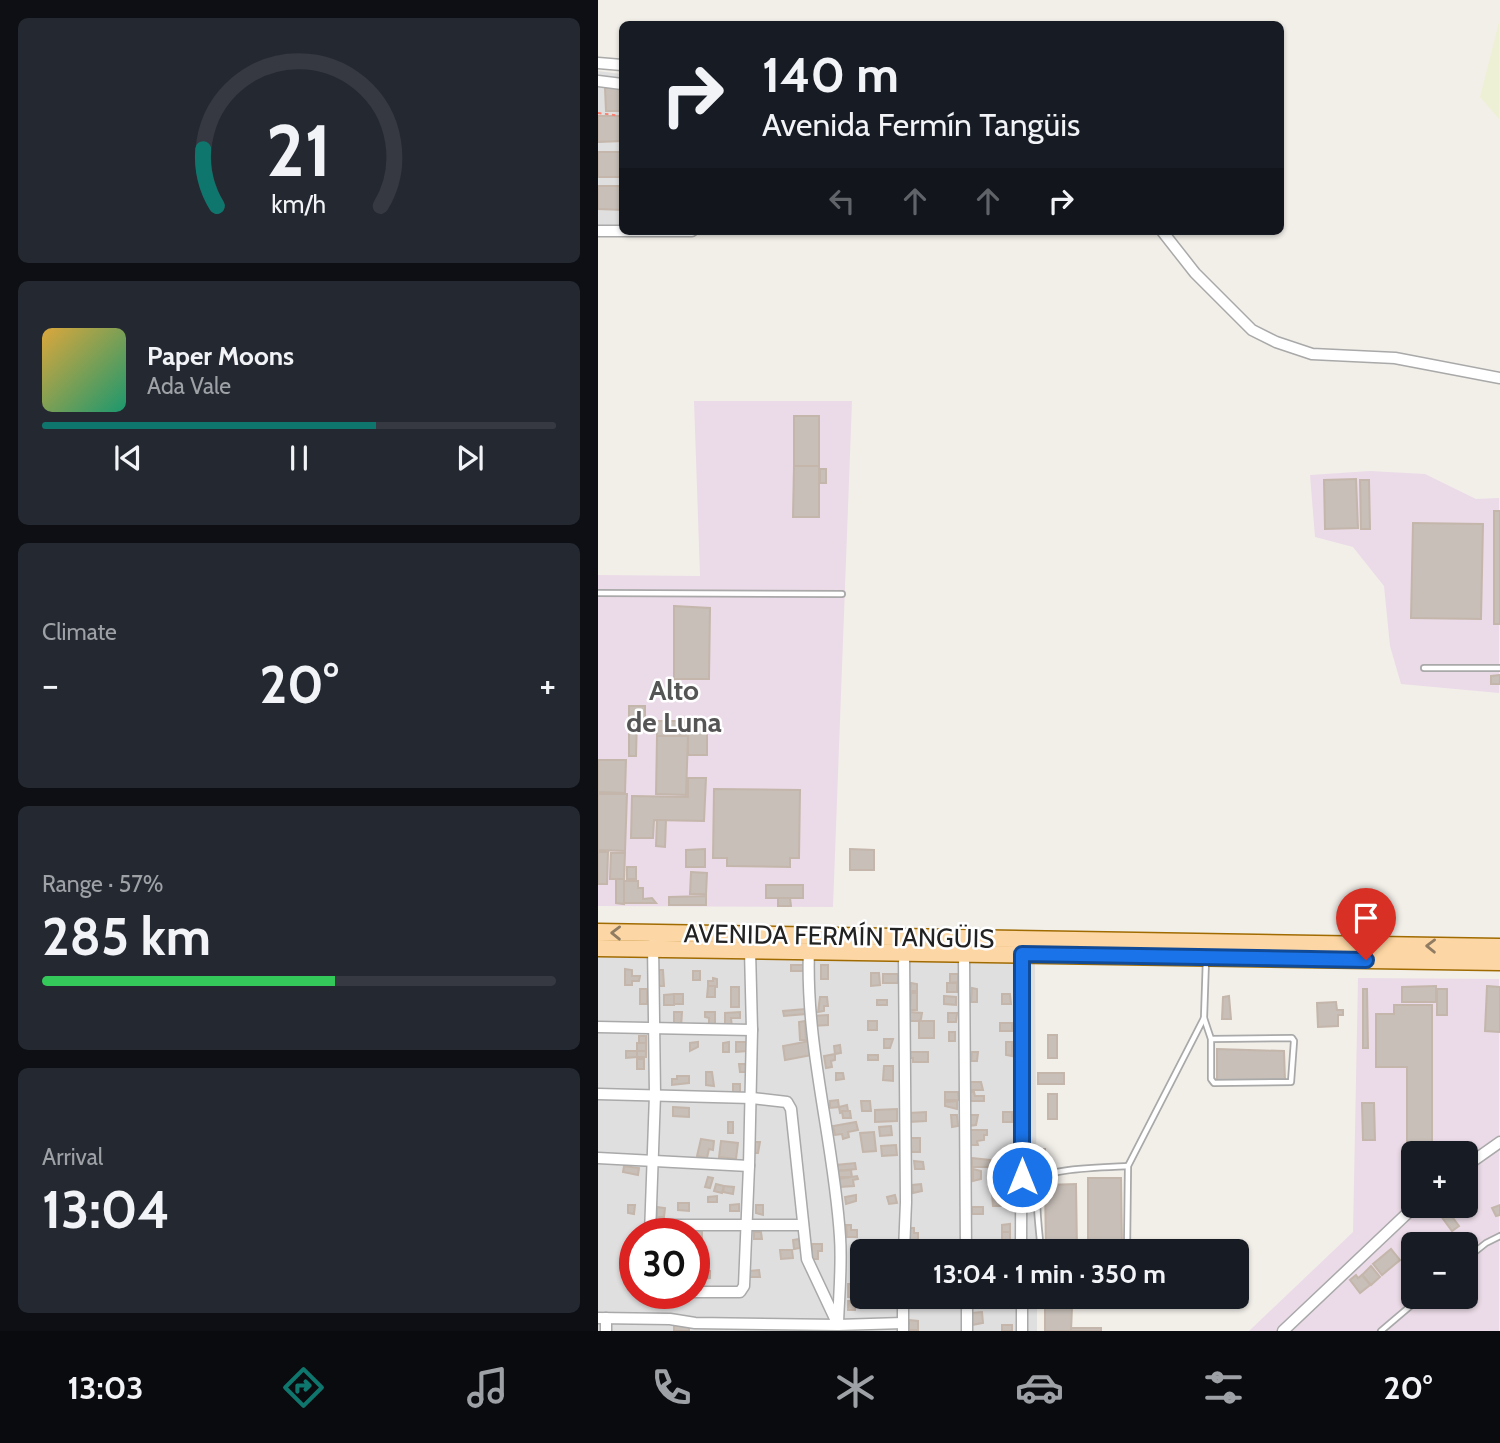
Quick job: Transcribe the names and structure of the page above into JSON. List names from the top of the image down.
{
  "streets": {
    "main road": ["AVENIDA FERMÍN TANGÜIS"]
  },
  "districts": ["Alto de Luna"],
  "page": {
    "turn": ["140 m", "Avenida Fermín Tangüis"],
    "song": ["Paper Moons", "Ada Vale"],
    "tile": [
      "Climate",
      ["Range · 57%", "285 km"],
      ["Arrival", "13:04"]
    ],
    "heat": ["−", "20°", "+"],
    "map_buttons": ["+", "−"],
    "limit": "30",
    "trip": "13:04 · 1 min · 350 m",
    "tabs": ["13:03", "20°"],
    "gauge": ["21", "km/h"]
  }
}
